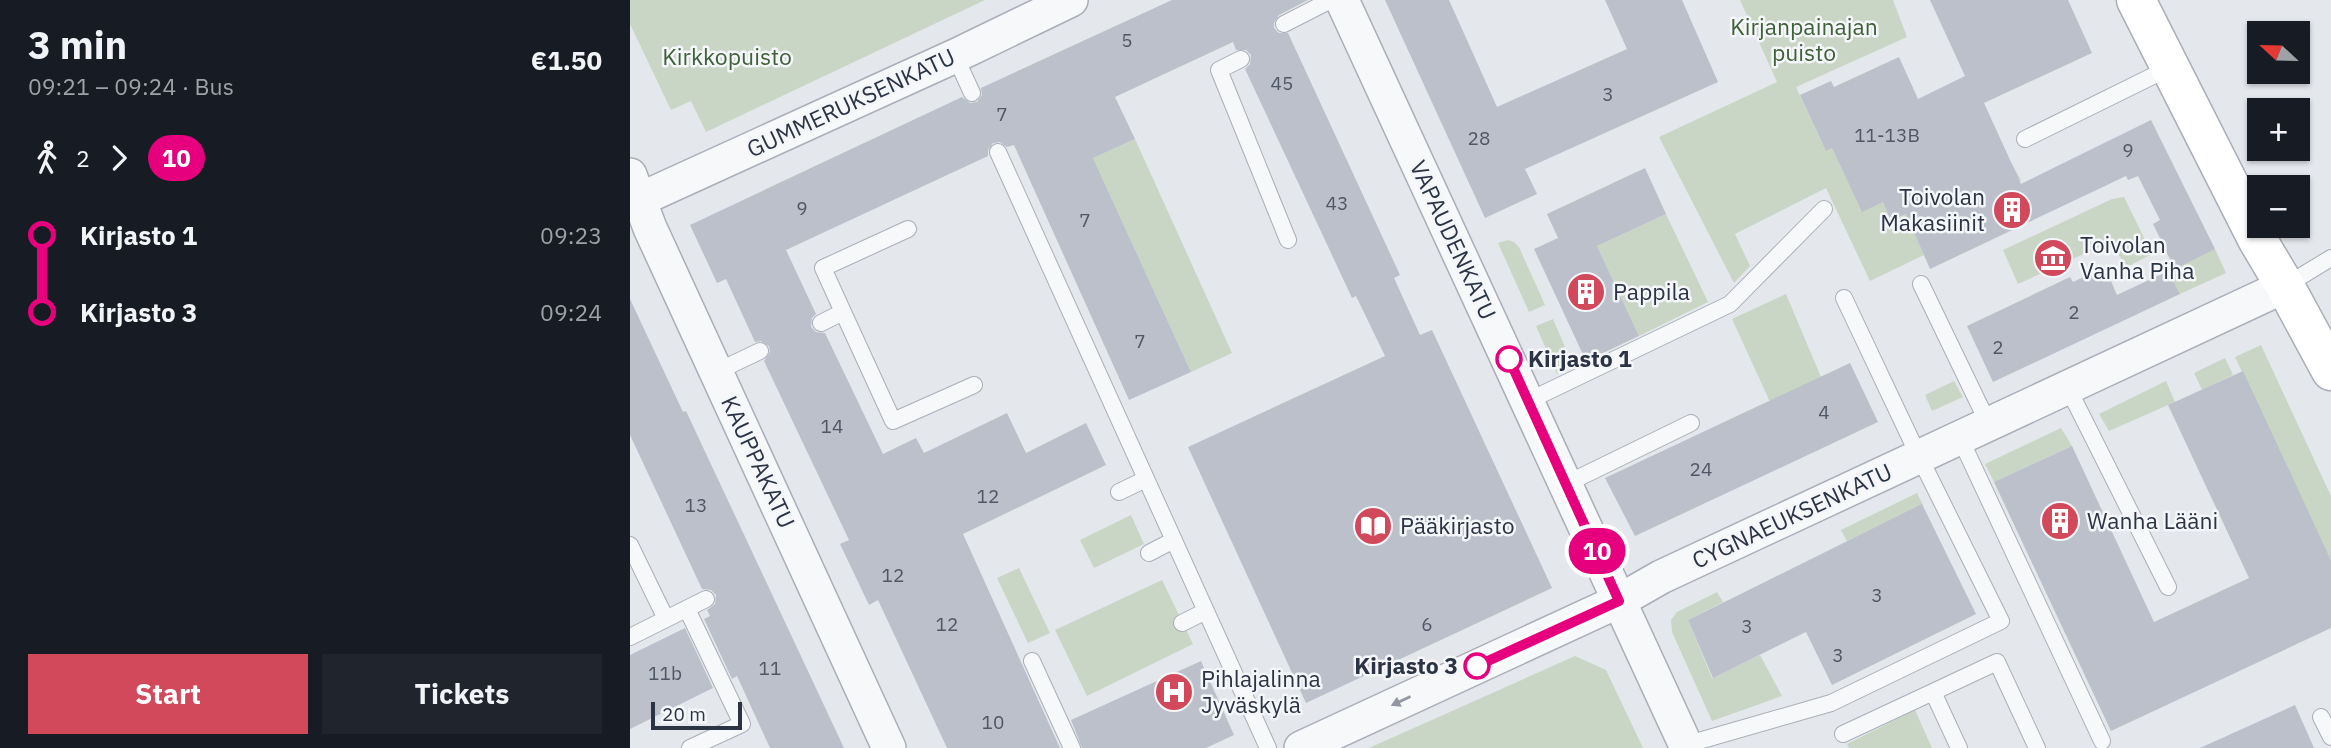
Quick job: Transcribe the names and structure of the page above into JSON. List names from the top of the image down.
{
  "streets": {
    "street": [
      "GUMMERUKSENKATU",
      "VAPAUDENKATU",
      "KAUPPAKATU",
      "CYGNAEUKSENKATU"
    ]
  },
  "crossings": [
    ["GUMMERUKSENKATU", "KAUPPAKATU"],
    ["VAPAUDENKATU", "CYGNAEUKSENKATU"]
  ],
  "parks": ["Kirjanpainajan puisto", "Kirkkopuisto"],
  "places": {
    "building": ["Toivolan Makasiinit", "Pappila", "Wanha Lääni"],
    "museum": ["Toivolan Vanha Piha"],
    "other": ["Kirjasto 1", "Kirjasto 3"],
    "library": ["Pääkirjasto"],
    "hospital": ["Pihlajalinna Jyväskylä"]
  },
  "lines": ["bus line 10"],
  "house_numbers": [
    "5",
    "45",
    "3",
    "7",
    "11-13B",
    "28",
    "9",
    "43",
    "9",
    "7",
    "2",
    "7",
    "2",
    "4",
    "14",
    "24",
    "12",
    "13",
    "12",
    "3",
    "12",
    "6",
    "3",
    "3",
    "11",
    "11b",
    "10"
  ],
  "scale_bar": "20 m",
  "north": "left",
  "page": {
    "heading": ["3 min", "09:21 – 09:24 · Bus", "€1.50"],
    "on_map": "10",
    "map_buttons": ["+", "−"],
    "legs": ["2", "10"],
    "list": [
      {
        "name": "Kirjasto 1",
        "value": "09:23"
      },
      {
        "name": "Kirjasto 3",
        "value": "09:24"
      }
    ],
    "buttons": ["Start", "Tickets"],
    "scale": "20 m"
  }
}
